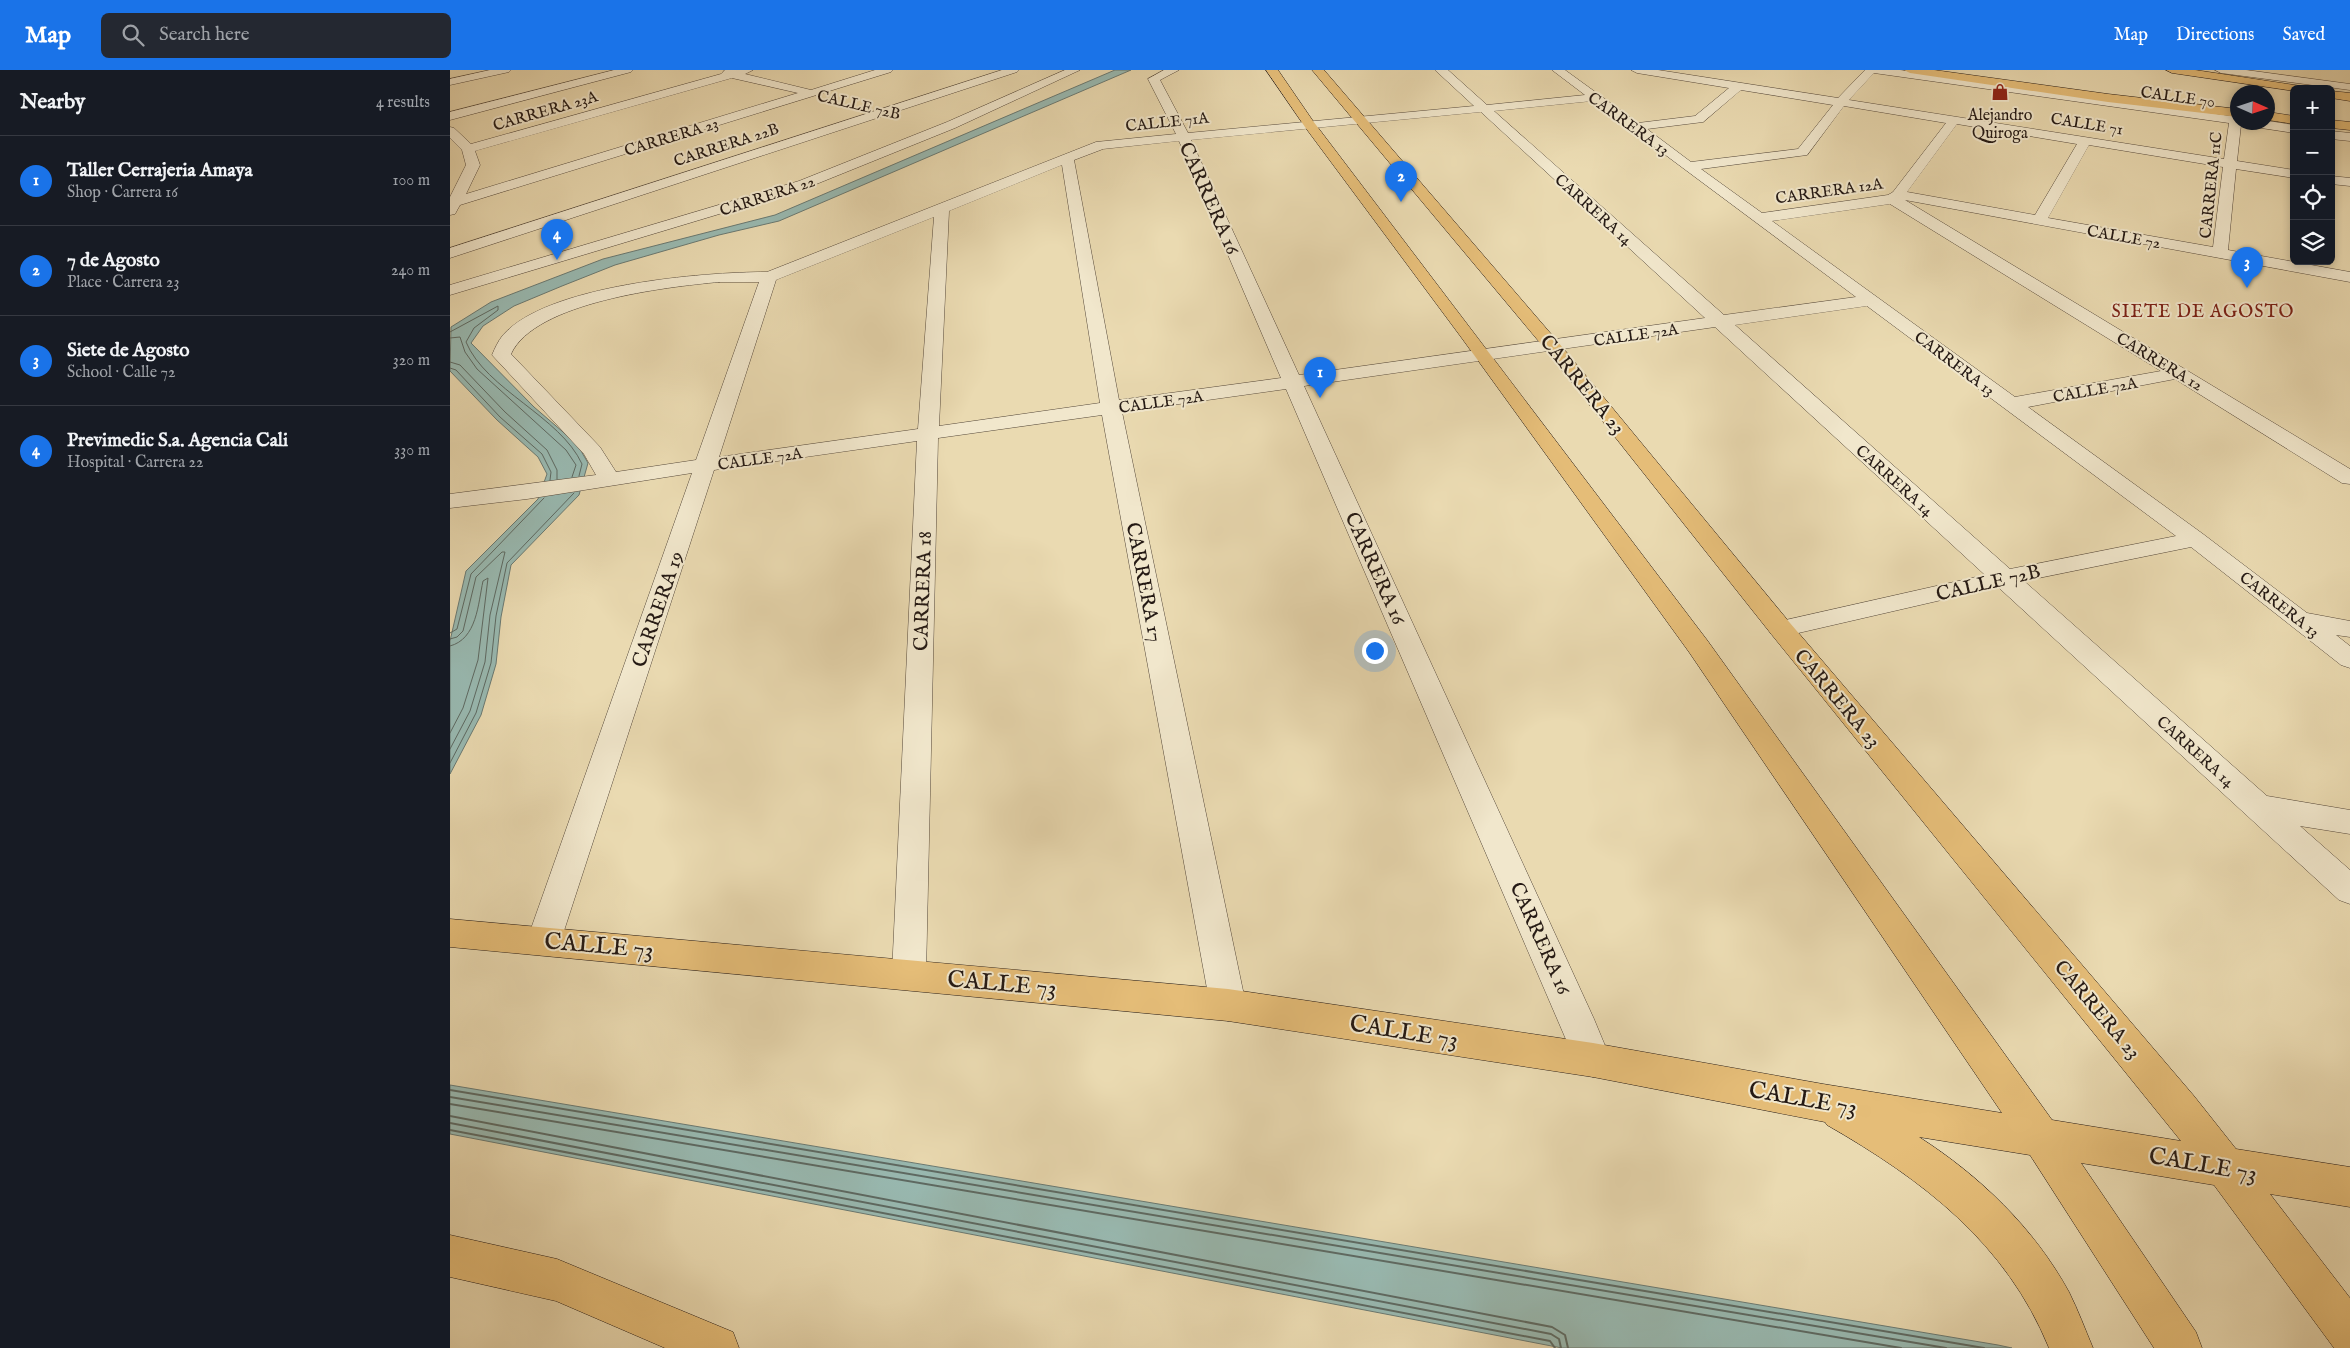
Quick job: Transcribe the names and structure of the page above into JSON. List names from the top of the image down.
{
  "streets": {
    "main road": ["CARRERA 23", "CALLE 73"],
    "street": [
      "CALLE 70",
      "CALLE 72B",
      "CARRERA 23A",
      "CALLE 71A",
      "CARRERA 13",
      "CALLE 71",
      "CARRERA 22B",
      "CARRERA 11C",
      "CARRERA 12A",
      "CARRERA 22",
      "CARRERA 16",
      "CARRERA 14",
      "CALLE 72",
      "CALLE 72A",
      "CARRERA 12",
      "CARRERA 17",
      "CARRERA 18",
      "CARRERA 19"
    ]
  },
  "crossings": [
    ["CALLE 72B", "CARRERA 23A"],
    ["CALLE 72B", "CARRERA 13"],
    ["CALLE 72B", "CARRERA 23"],
    ["CALLE 72B", "CARRERA 22B"],
    ["CALLE 72B", "CARRERA 14"],
    ["CALLE 71A", "CARRERA 13"],
    ["CALLE 71A", "CARRERA 23"],
    ["CALLE 71A", "CARRERA 16"],
    ["CALLE 71A", "CARRERA 14"],
    ["CALLE 71A", "CARRERA 17"],
    ["CALLE 71A", "CARRERA 18"],
    ["CALLE 71A", "CARRERA 19"],
    ["CARRERA 13", "CARRERA 12A"],
    ["CARRERA 13", "CALLE 72A"],
    ["CALLE 71", "CARRERA 11C"],
    ["CALLE 71", "CARRERA 12A"],
    ["CARRERA 23", "CALLE 72A"],
    ["CARRERA 23", "CALLE 73"],
    ["CARRERA 11C", "CALLE 72"],
    ["CARRERA 12A", "CALLE 72"],
    ["CARRERA 12A", "CARRERA 12"],
    ["CARRERA 16", "CALLE 72A"],
    ["CARRERA 16", "CALLE 73"],
    ["CARRERA 14", "CALLE 72A"],
    ["CALLE 72", "CARRERA 12"],
    ["CALLE 72A", "CARRERA 12"],
    ["CALLE 72A", "CARRERA 17"],
    ["CALLE 72A", "CARRERA 18"],
    ["CALLE 72A", "CARRERA 19"],
    ["CARRERA 17", "CALLE 73"],
    ["CARRERA 18", "CALLE 73"],
    ["CARRERA 19", "CALLE 73"]
  ],
  "districts": ["SIETE DE AGOSTO"],
  "places": {
    "shop": ["Alejandro Quiroga"]
  },
  "north": "right",
  "page": {
    "header": "Map",
    "search": "Search here",
    "nav": ["Map", "Directions", "Saved"],
    "heading": ["Nearby", "4 results"],
    "map_buttons": ["+", "−"],
    "list": [
      {
        "mark": "1",
        "name": "Taller Cerrajeria Amaya",
        "note": "Shop · Carrera 16",
        "value": "100 m"
      },
      {
        "mark": "2",
        "name": "7 de Agosto",
        "note": "Place · Carrera 23",
        "value": "240 m"
      },
      {
        "mark": "3",
        "name": "Siete de Agosto",
        "note": "School · Calle 72",
        "value": "320 m"
      },
      {
        "mark": "4",
        "name": "Previmedic S.a. Agencia Cali",
        "note": "Hospital · Carrera 22",
        "value": "330 m"
      }
    ],
    "pins": [
      "2",
      "4",
      "3",
      "1"
    ]
  }
}
